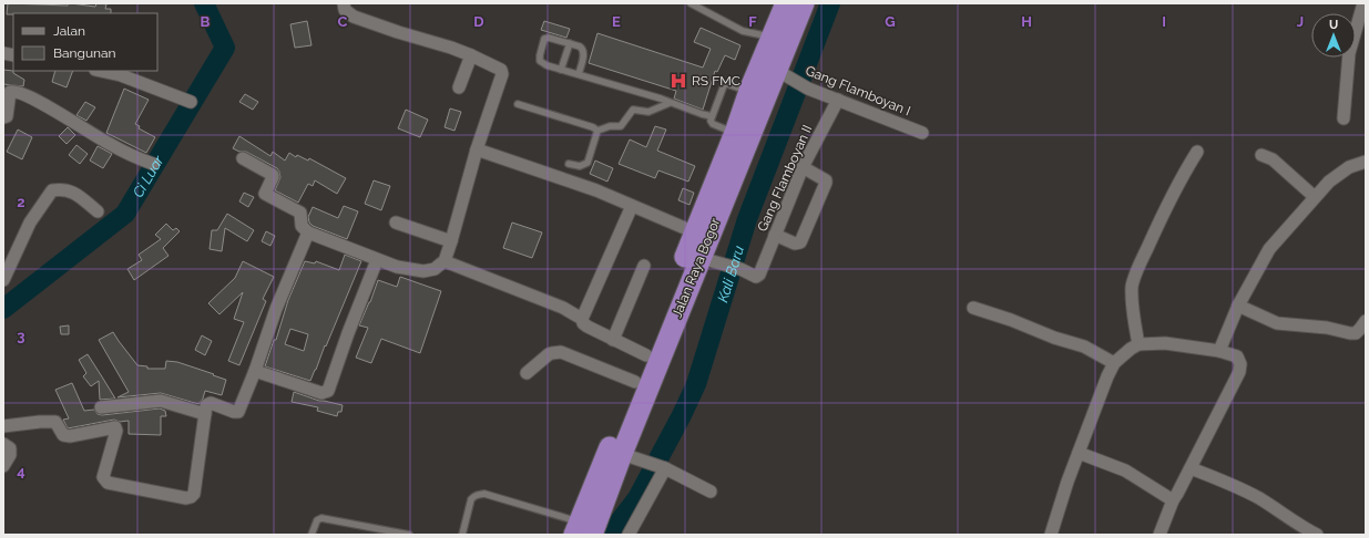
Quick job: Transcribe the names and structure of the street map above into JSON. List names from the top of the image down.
{
  "streets": {
    "highway": ["Jalan Raya Bogor"],
    "street": ["Gang Flamboyan I", "Gang Flamboyan II"]
  },
  "crossings": [
    ["Gang Flamboyan I", "Gang Flamboyan II"],
    ["Gang Flamboyan I", "Jalan Raya Bogor"],
    ["Gang Flamboyan II", "Jalan Raya Bogor"]
  ],
  "water": ["Ci Luar", "Kali Baru"],
  "places": {
    "hospital": ["RS FMC"]
  },
  "legend": ["Jalan", "Bangunan"],
  "north": "top",
  "grid": {
    "columns": [
      "B",
      "C",
      "D",
      "E",
      "F",
      "G",
      "H",
      "I",
      "J"
    ],
    "rows": ["2", "3", "4"]
  }
}
